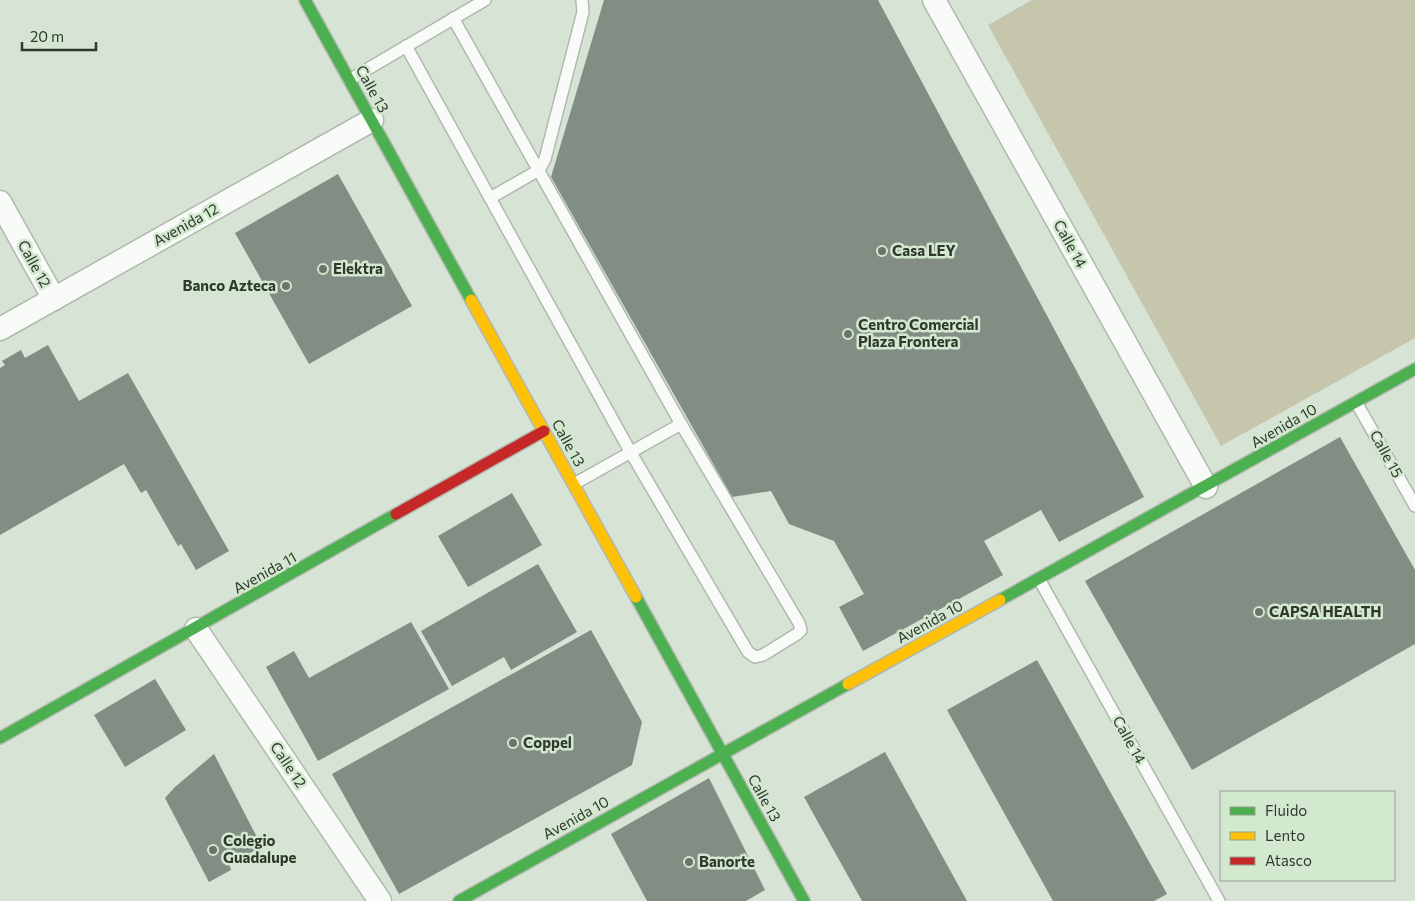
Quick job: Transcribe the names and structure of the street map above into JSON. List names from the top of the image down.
{
  "streets": {
    "street": [
      "Calle 13",
      "Avenida 12",
      "Calle 14",
      "Calle 12",
      "Avenida 10",
      "Avenida 11"
    ],
    "lane": ["Calle 15"]
  },
  "crossings": [
    ["Calle 13", "Avenida 12"],
    ["Calle 13", "Avenida 10"],
    ["Calle 13", "Avenida 11"],
    ["Avenida 12", "Calle 12"],
    ["Calle 14", "Avenida 10"],
    ["Calle 12", "Avenida 11"],
    ["Avenida 10", "Calle 15"]
  ],
  "places": [
    "Casa LEY",
    "Elektra",
    "Banco Azteca",
    "Centro Comercial Plaza Frontera",
    "CAPSA HEALTH",
    "Coppel",
    "Colegio Guadalupe",
    "Banorte"
  ],
  "legend": ["Fluido", "Lento", "Atasco"],
  "scale_bar": "20 m"
}
